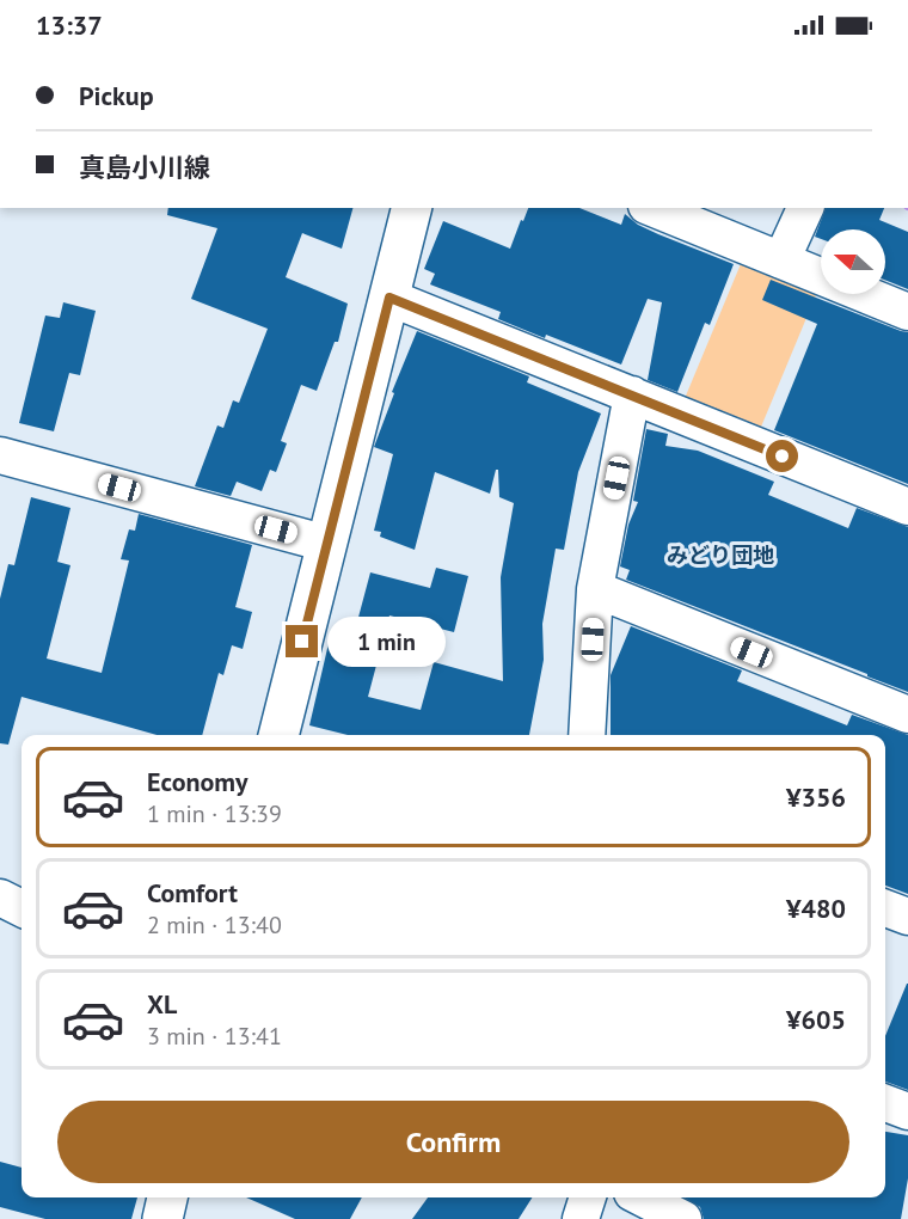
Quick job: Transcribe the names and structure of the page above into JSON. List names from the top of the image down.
{
  "districts": ["みどり団地"],
  "north": "left",
  "page": {
    "status": "13:37",
    "banner": ["Pickup", "真島小川線"],
    "bubble": "1 min",
    "list": [
      {
        "name": "Economy",
        "note": "1 min · 13:39",
        "value": "¥356"
      },
      {
        "name": "Comfort",
        "note": "2 min · 13:40",
        "value": "¥480"
      },
      {
        "name": "XL",
        "note": "3 min · 13:41",
        "value": "¥605"
      }
    ],
    "buttons": "Confirm"
  }
}
